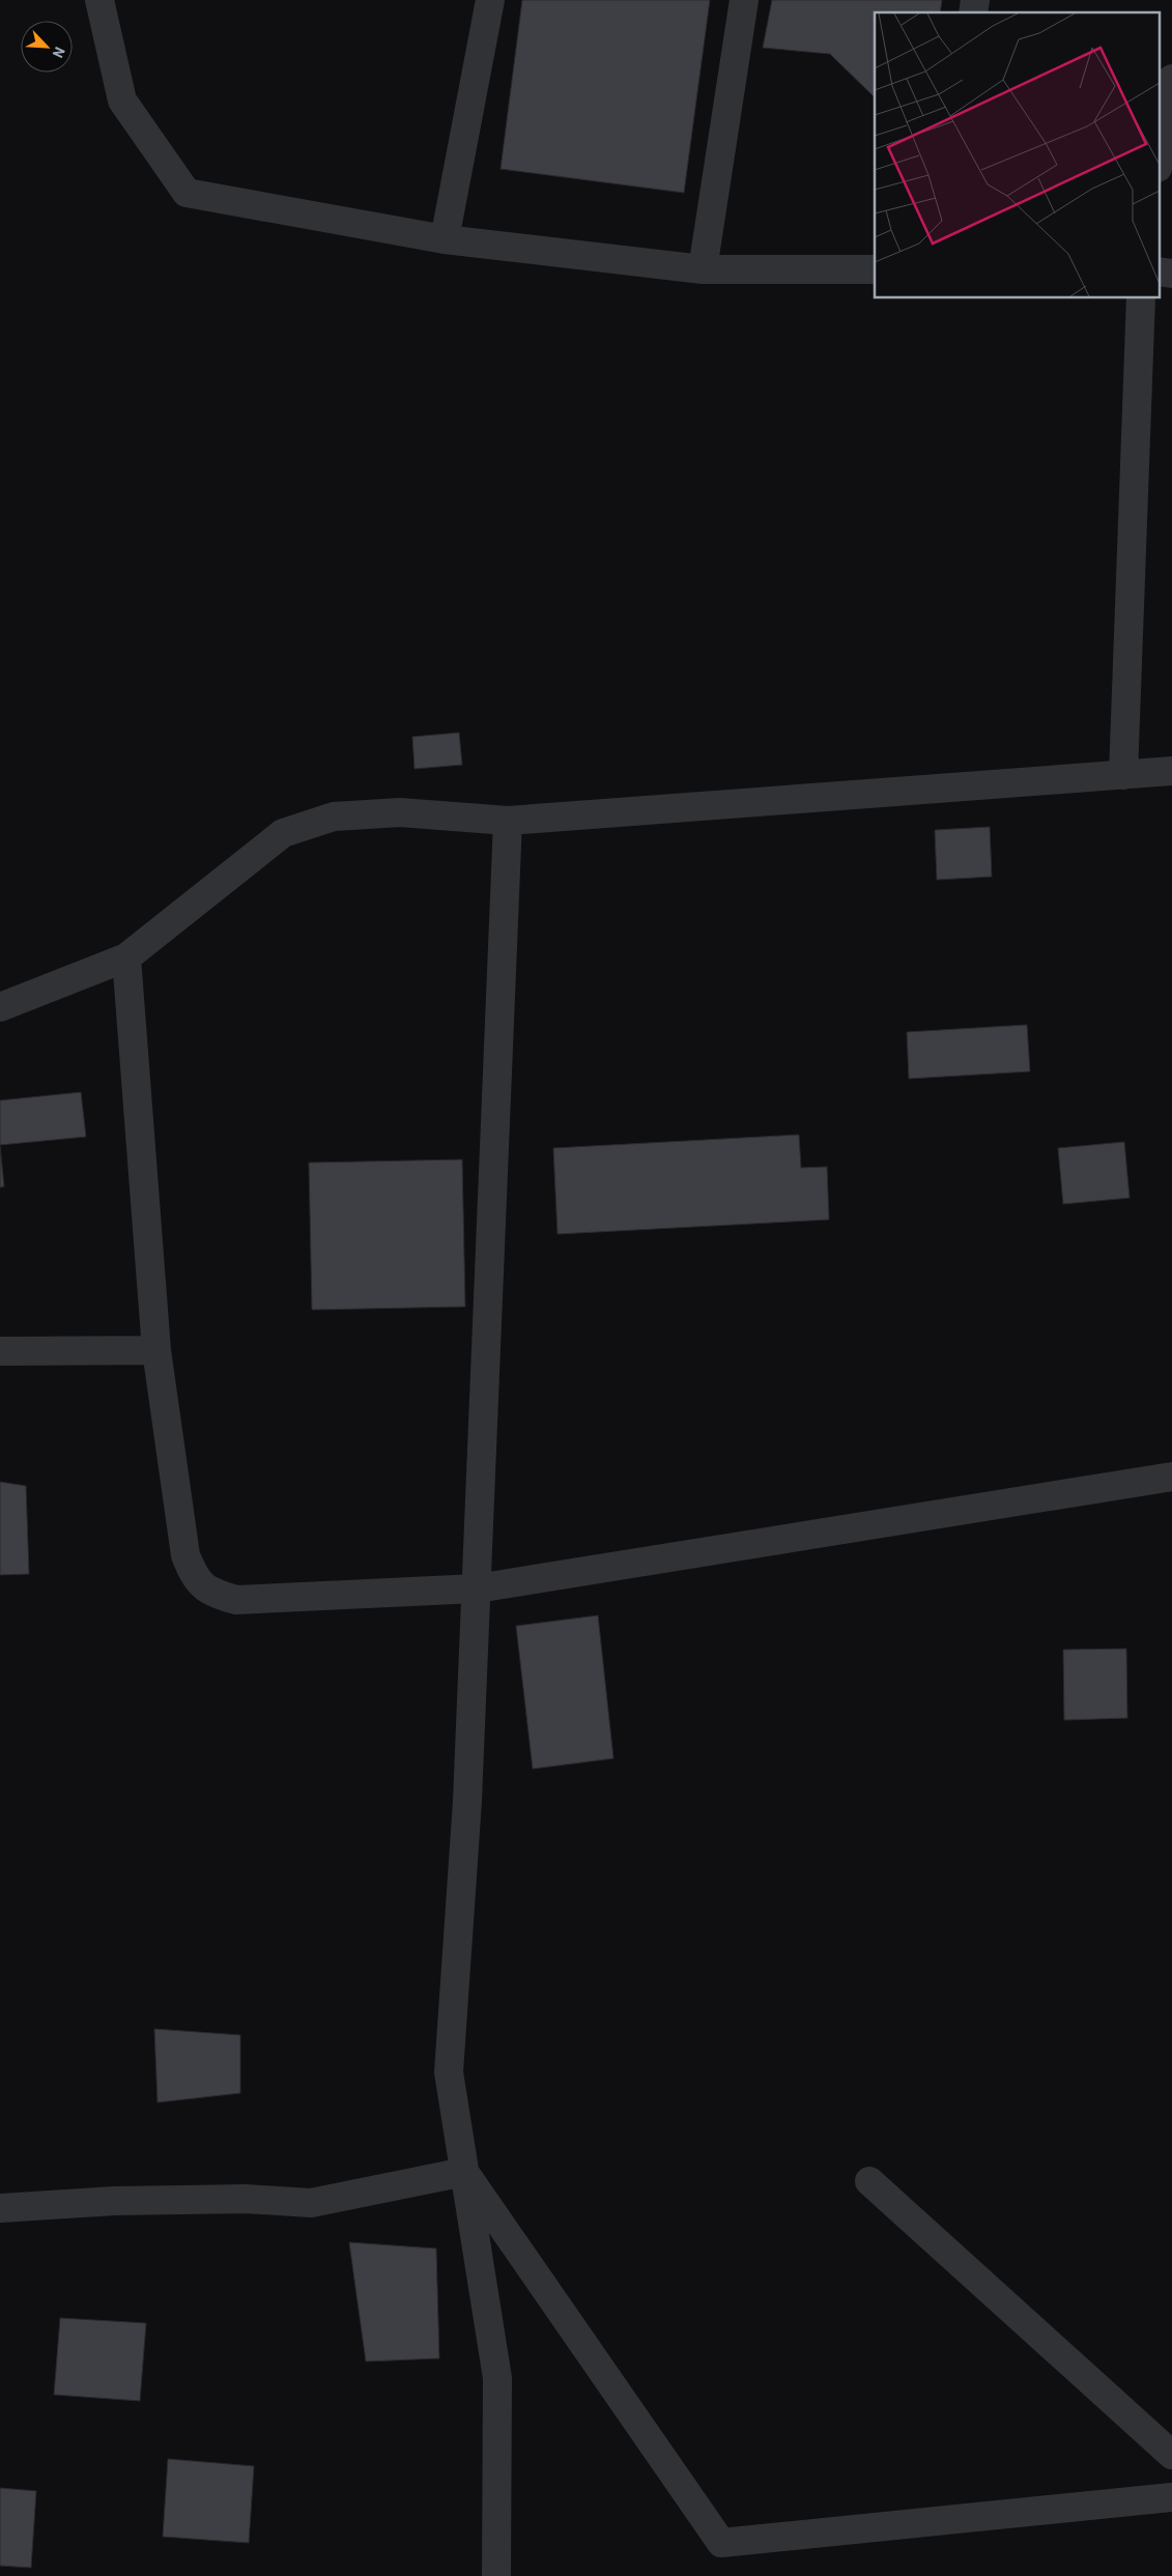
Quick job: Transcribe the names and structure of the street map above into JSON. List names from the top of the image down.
{
  "north": "bottom right"
}
